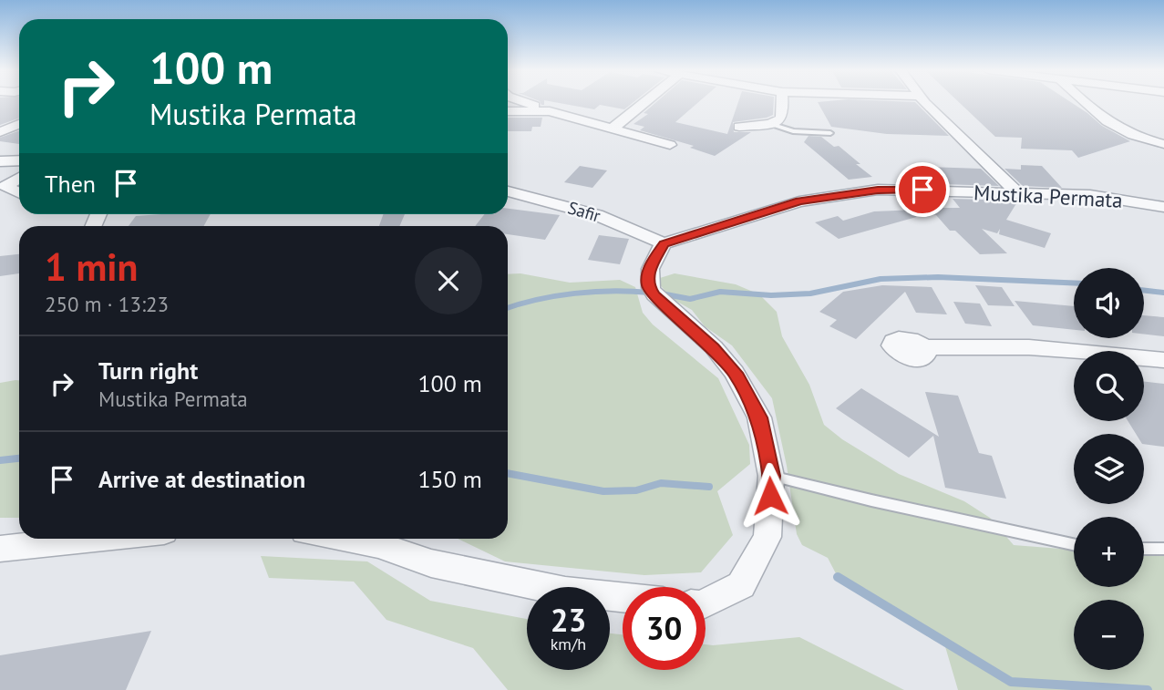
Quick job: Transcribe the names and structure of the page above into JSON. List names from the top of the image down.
{
  "streets": {
    "street": ["Mustika Permata", "Safir"]
  },
  "crossings": [
    ["Mustika Permata", "Safir"]
  ],
  "page": {
    "turn": ["100 m", "Mustika Permata"],
    "then": "Then",
    "heading": ["1 min", "250 m · 13:23"],
    "map_buttons": ["+", "−"],
    "list": [
      {
        "name": "Turn right",
        "note": "Mustika Permata",
        "value": "100 m"
      },
      {
        "name": "Arrive at destination",
        "value": "150 m"
      }
    ],
    "speed": "23 km/h",
    "limit": "30"
  }
}
